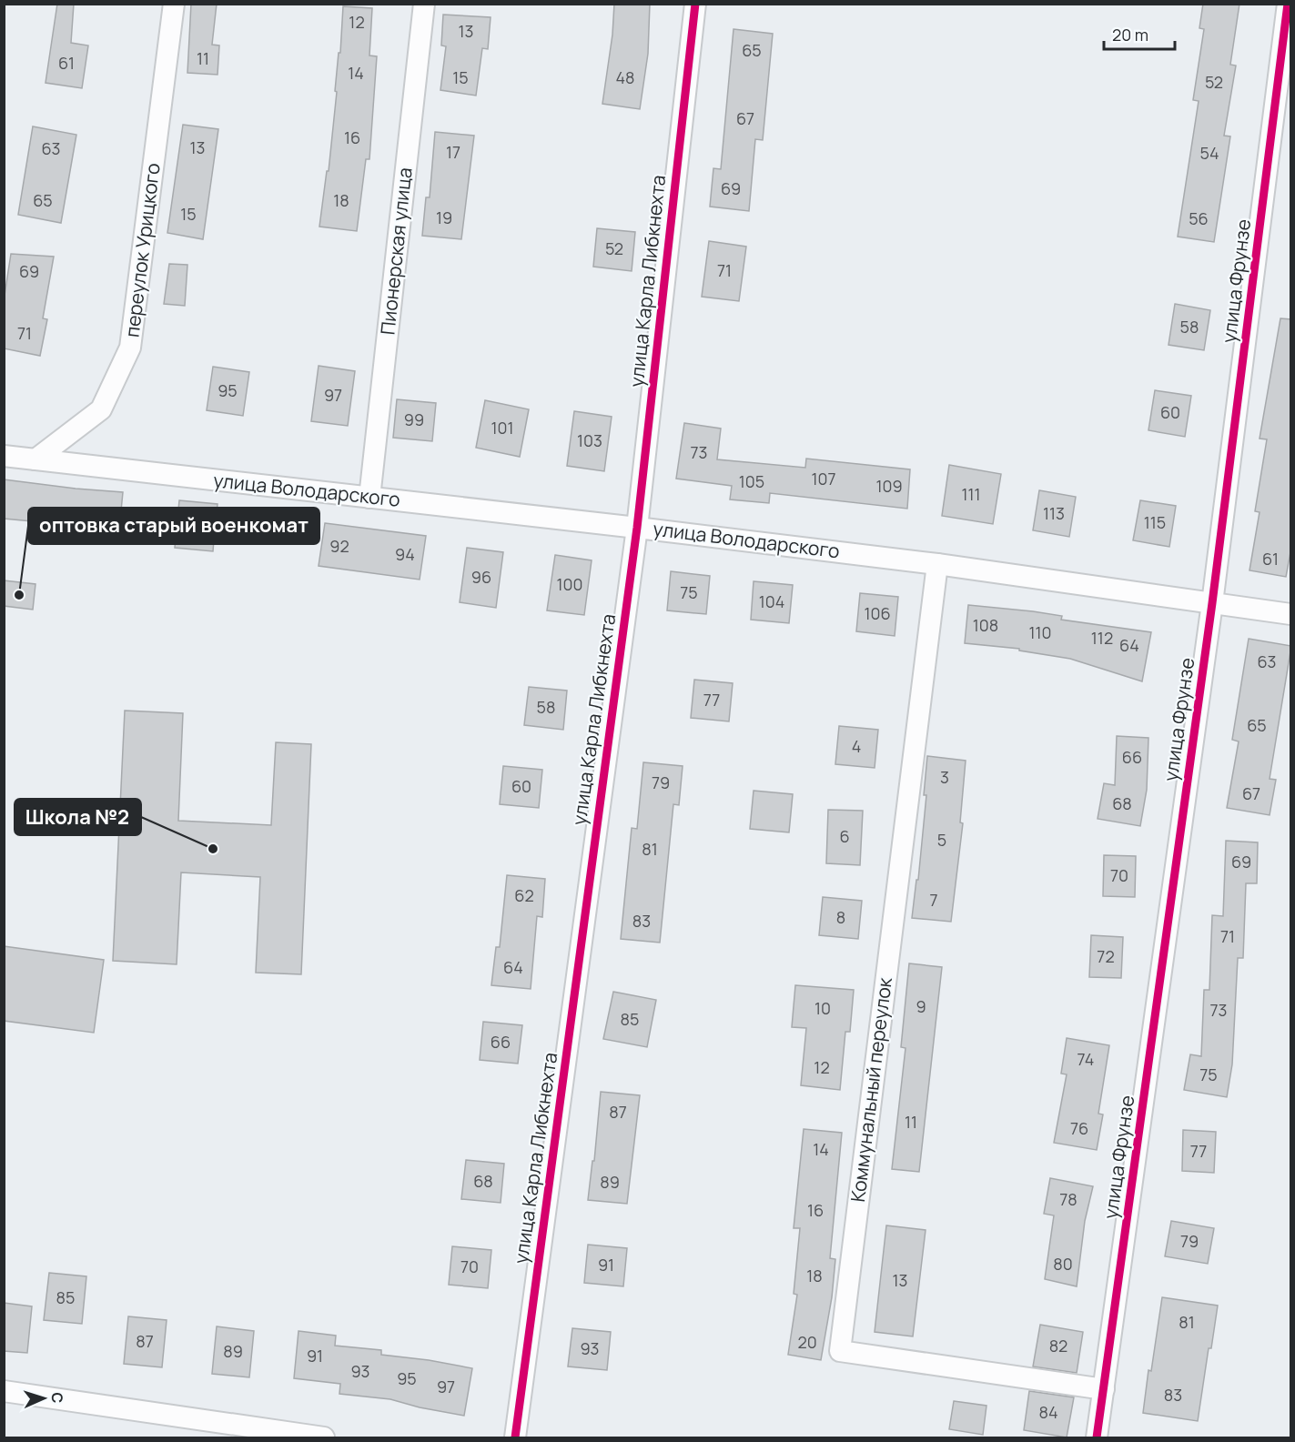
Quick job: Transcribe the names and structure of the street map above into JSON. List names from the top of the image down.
{
  "streets": {
    "street": [
      "переулок Урицкого",
      "Пионерская улица",
      "улица Карла Либкнехта",
      "улица Фрунзе",
      "улица Володарского",
      "Коммунальный переулок"
    ]
  },
  "crossings": [
    ["переулок Урицкого", "улица Володарского"],
    ["Пионерская улица", "улица Володарского"],
    ["улица Карла Либкнехта", "улица Володарского"],
    ["улица Фрунзе", "улица Володарского"],
    ["улица Фрунзе", "Коммунальный переулок"],
    ["улица Володарского", "Коммунальный переулок"]
  ],
  "places": ["оптовка старый военкомат", "Школа №2"],
  "house_numbers": [
    "12",
    "13",
    "65",
    "11",
    "61",
    "14",
    "15",
    "48",
    "52",
    "67",
    "16",
    "13",
    "63",
    "17",
    "54",
    "69",
    "65",
    "18",
    "15",
    "19",
    "56",
    "52",
    "71",
    "69",
    "58",
    "71",
    "95",
    "97",
    "60",
    "99",
    "101",
    "103",
    "73",
    "107",
    "105",
    "109",
    "111",
    "113",
    "115",
    "92",
    "94",
    "61",
    "96",
    "100",
    "75",
    "104",
    "106",
    "108",
    "110",
    "112",
    "64",
    "63",
    "77",
    "58",
    "65",
    "4",
    "66",
    "3",
    "79",
    "60",
    "67",
    "68",
    "6",
    "5",
    "81",
    "69",
    "70",
    "62",
    "7",
    "8",
    "83",
    "71",
    "72",
    "64",
    "9",
    "10",
    "73",
    "85",
    "66",
    "74",
    "12",
    "75",
    "87",
    "11",
    "76",
    "14",
    "77",
    "68",
    "89",
    "78",
    "16",
    "79",
    "80",
    "91",
    "70",
    "18",
    "13",
    "85",
    "81",
    "87",
    "20",
    "82",
    "93",
    "89",
    "91",
    "93",
    "95",
    "97",
    "83",
    "84"
  ],
  "scale_bar": "20 m",
  "north": "right"
}
